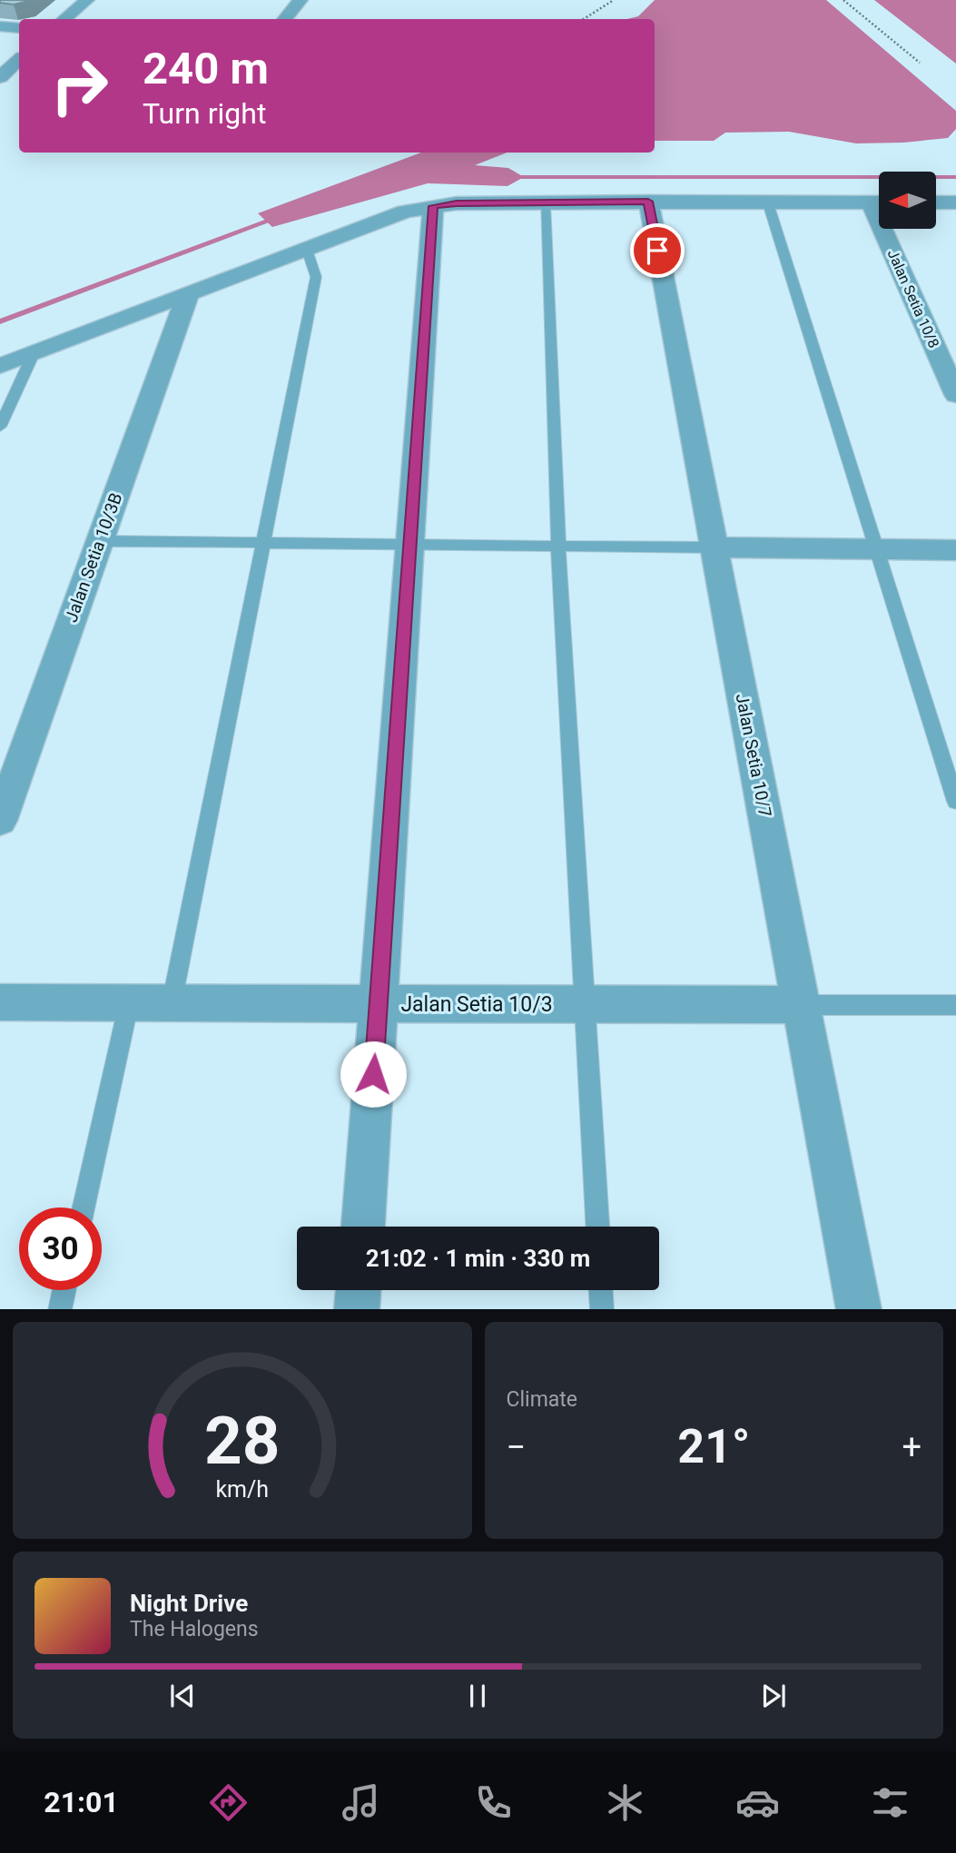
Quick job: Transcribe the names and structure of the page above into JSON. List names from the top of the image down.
{
  "streets": {
    "street": [
      "Jalan Setia 10/8",
      "Jalan Setia 10/3B",
      "Jalan Setia 10/7",
      "Jalan Setia 10/3"
    ]
  },
  "crossings": [
    ["Jalan Setia 10/7", "Jalan Setia 10/3"]
  ],
  "north": "left",
  "page": {
    "turn": ["240 m", "Turn right"],
    "limit": "30",
    "trip": "21:02 · 1 min · 330 m",
    "tile": "Climate",
    "heat": ["−", "21°", "+"],
    "song": ["Night Drive", "The Halogens"],
    "tabs": "21:01",
    "gauge": ["28", "km/h"]
  }
}
